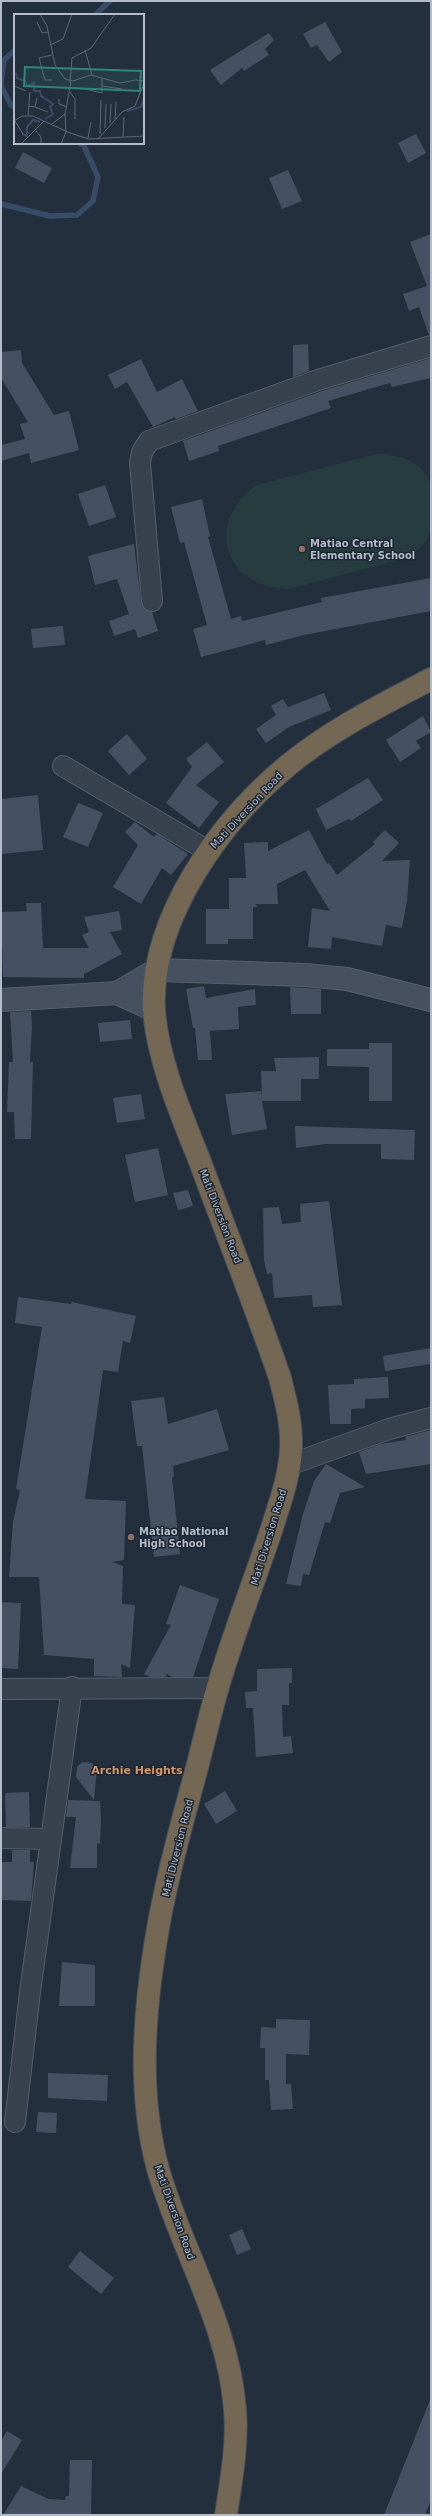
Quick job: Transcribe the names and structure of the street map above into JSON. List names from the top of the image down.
{
  "streets": {
    "highway": ["Mati Diversion Road"]
  },
  "districts": ["Archie Heights"],
  "places": ["Matiao Central Elementary School", "Matiao National High School"]
}
